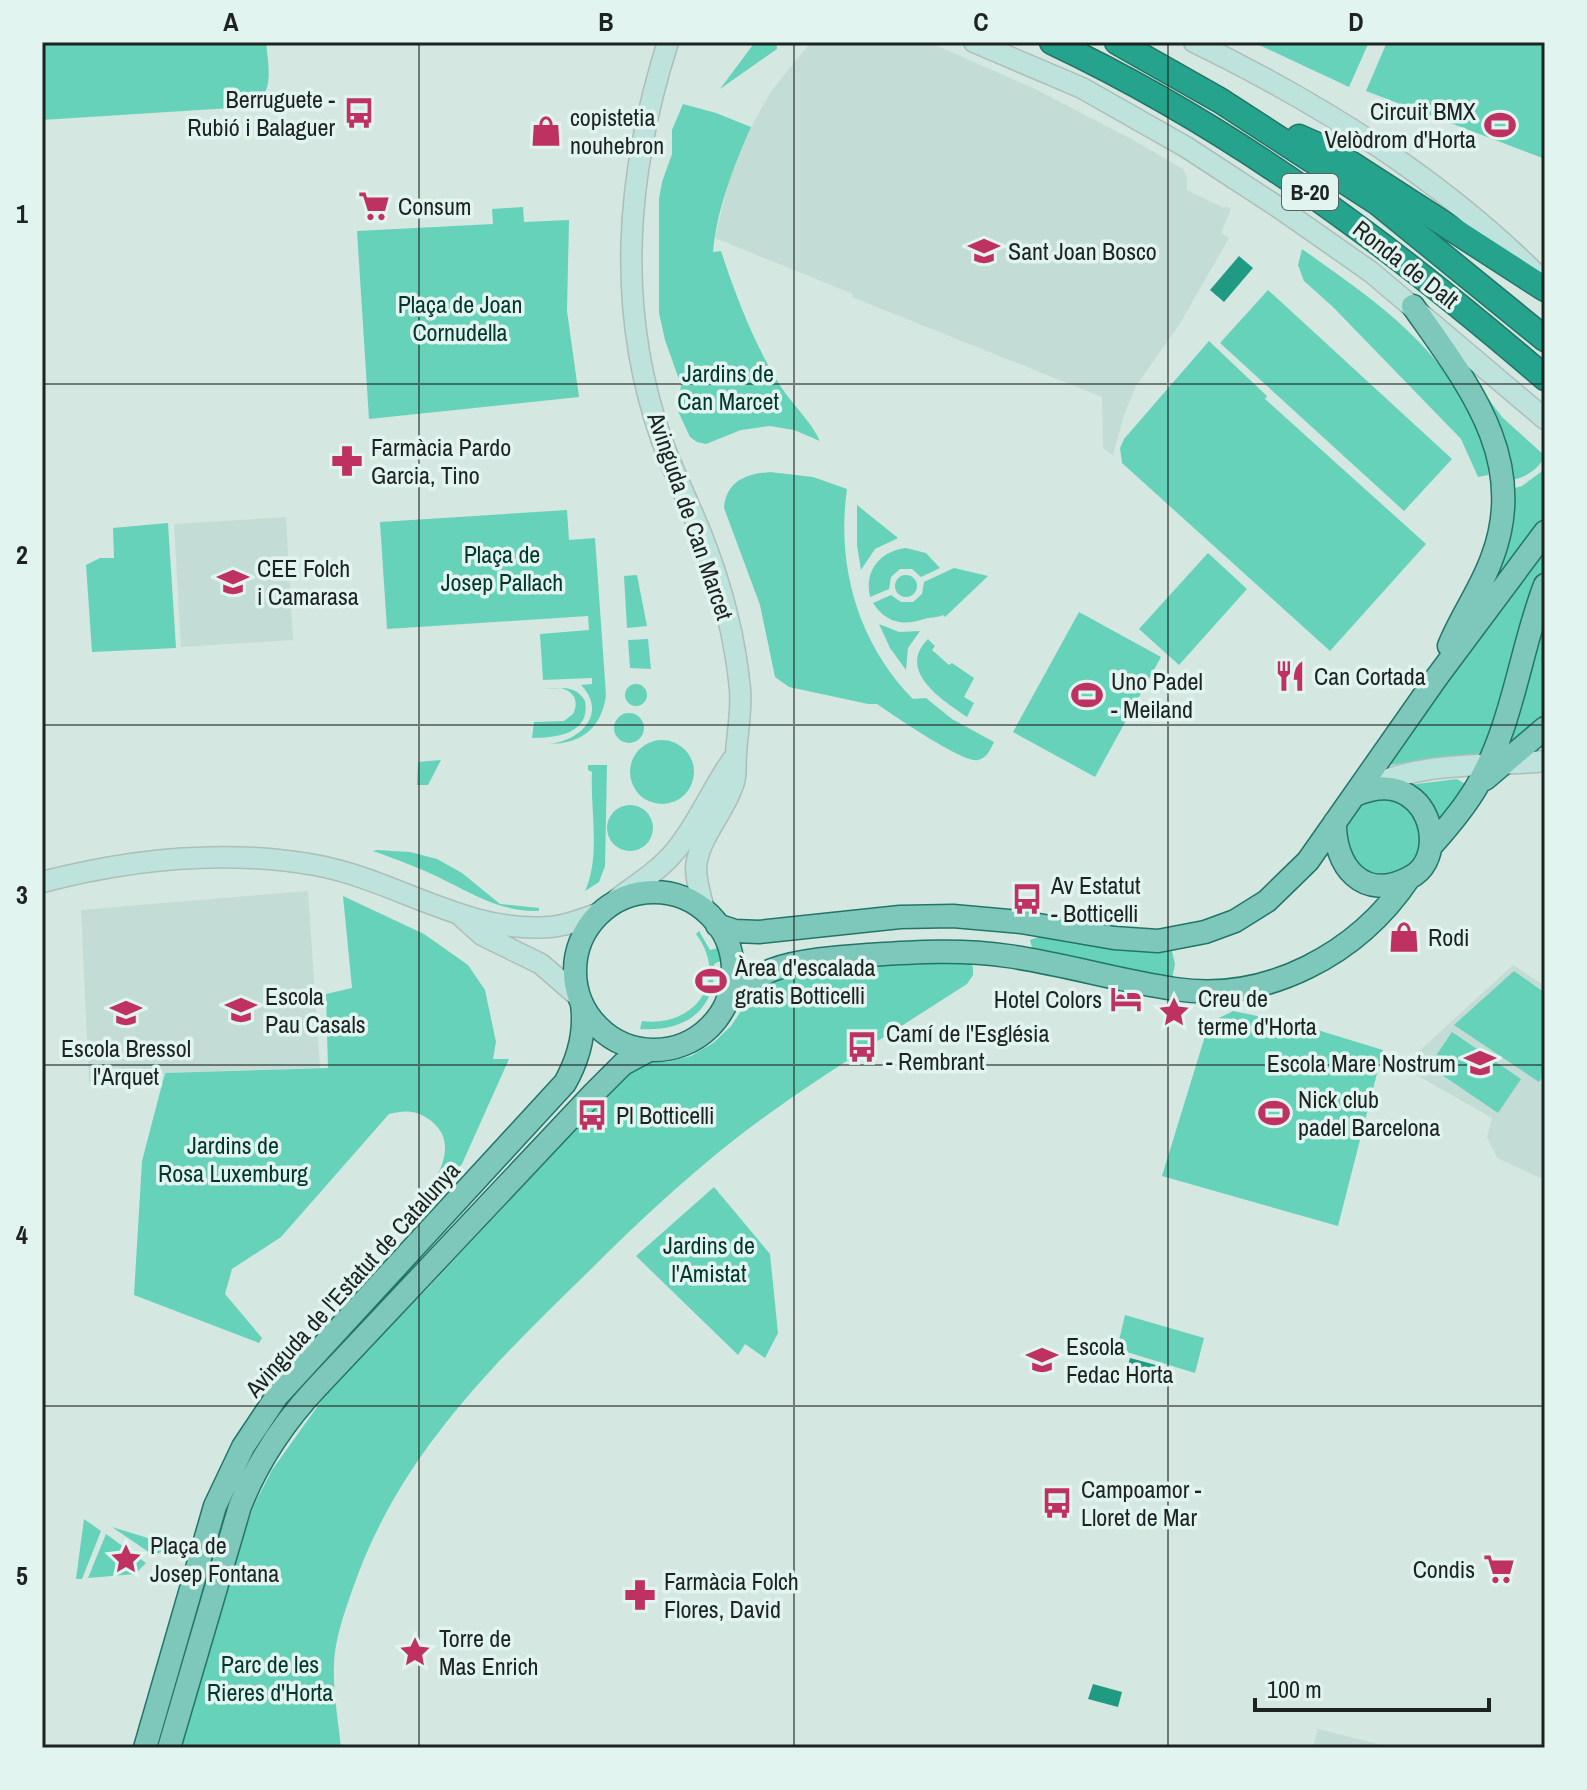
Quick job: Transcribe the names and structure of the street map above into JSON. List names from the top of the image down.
{
  "streets": {
    "highway": ["B-20", "Ronda de Dalt"],
    "main road": ["Avinguda de l'Estatut de Catalunya"],
    "street": ["Avinguda de Can Marcet"]
  },
  "crossings": [
    ["Avinguda de Can Marcet", "Avinguda de l'Estatut de Catalunya"]
  ],
  "parks": [
    "Plaça de Joan Cornudella",
    "Jardins de Can Marcet",
    "Plaça de Josep Pallach",
    "Jardins de Rosa Luxemburg",
    "Jardins de l'Amistat",
    "Parc de les Rieres d'Horta"
  ],
  "places": {
    "bus stop": [
      "Berruguete - Rubió i Balaguer",
      "Av Estatut - Botticelli",
      "Camí de l'Església - Rembrant",
      "Pl Botticelli",
      "Campoamor - Lloret de Mar"
    ],
    "sports": [
      "Circuit BMX Velòdrom d'Horta",
      "Uno Padel - Meiland",
      "Àrea d'escalada gratis Botticelli",
      "Nick club padel Barcelona"
    ],
    "shop": ["copistetia nouhebron", "Rodi"],
    "supermarket": ["Consum", "Condis"],
    "school or university": [
      "Sant Joan Bosco",
      "CEE Folch i Camarasa",
      "Escola Pau Casals",
      "Escola Bressol l'Arquet",
      "Escola Mare Nostrum",
      "Escola Fedac Horta"
    ],
    "pharmacy": ["Farmàcia Pardo Garcia, Tino", "Farmàcia Folch Flores, David"],
    "restaurant": ["Can Cortada"],
    "hotel": ["Hotel Colors"],
    "place": ["Creu de terme d'Horta", "Plaça de Josep Fontana", "Torre de Mas Enrich"]
  },
  "scale_bar": "100 m",
  "grid": {
    "columns": [
      "A",
      "B",
      "C",
      "D"
    ],
    "rows": [
      "1",
      "2",
      "3",
      "4",
      "5"
    ]
  }
}
